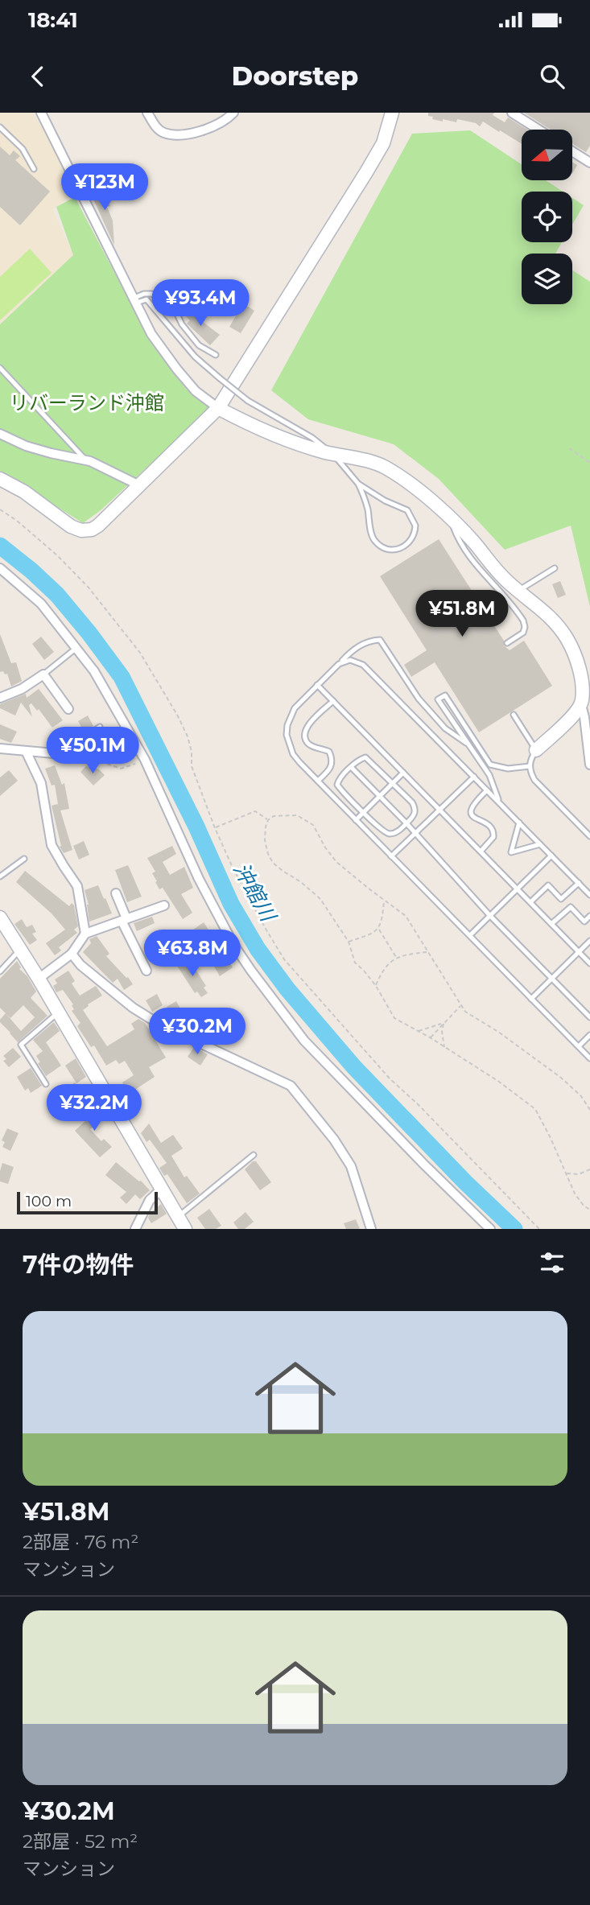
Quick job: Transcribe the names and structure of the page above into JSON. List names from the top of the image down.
{
  "water": ["沖館川"],
  "parks": ["リバーランド沖館"],
  "scale_bar": "100 m",
  "north": "left",
  "page": {
    "status": "18:41",
    "header": "Doorstep",
    "price": [
      "¥123M",
      "¥93.4M",
      "¥51.8M",
      "¥50.1M",
      "¥63.8M",
      "¥30.2M",
      "¥32.2M"
    ],
    "scale": "100 m",
    "heading": "7件の物件",
    "list": [
      {
        "name": "¥51.8M",
        "note": "2部屋 · 76 m² · マンション"
      },
      {
        "name": "¥30.2M",
        "note": "2部屋 · 52 m² · マンション"
      }
    ]
  }
}
